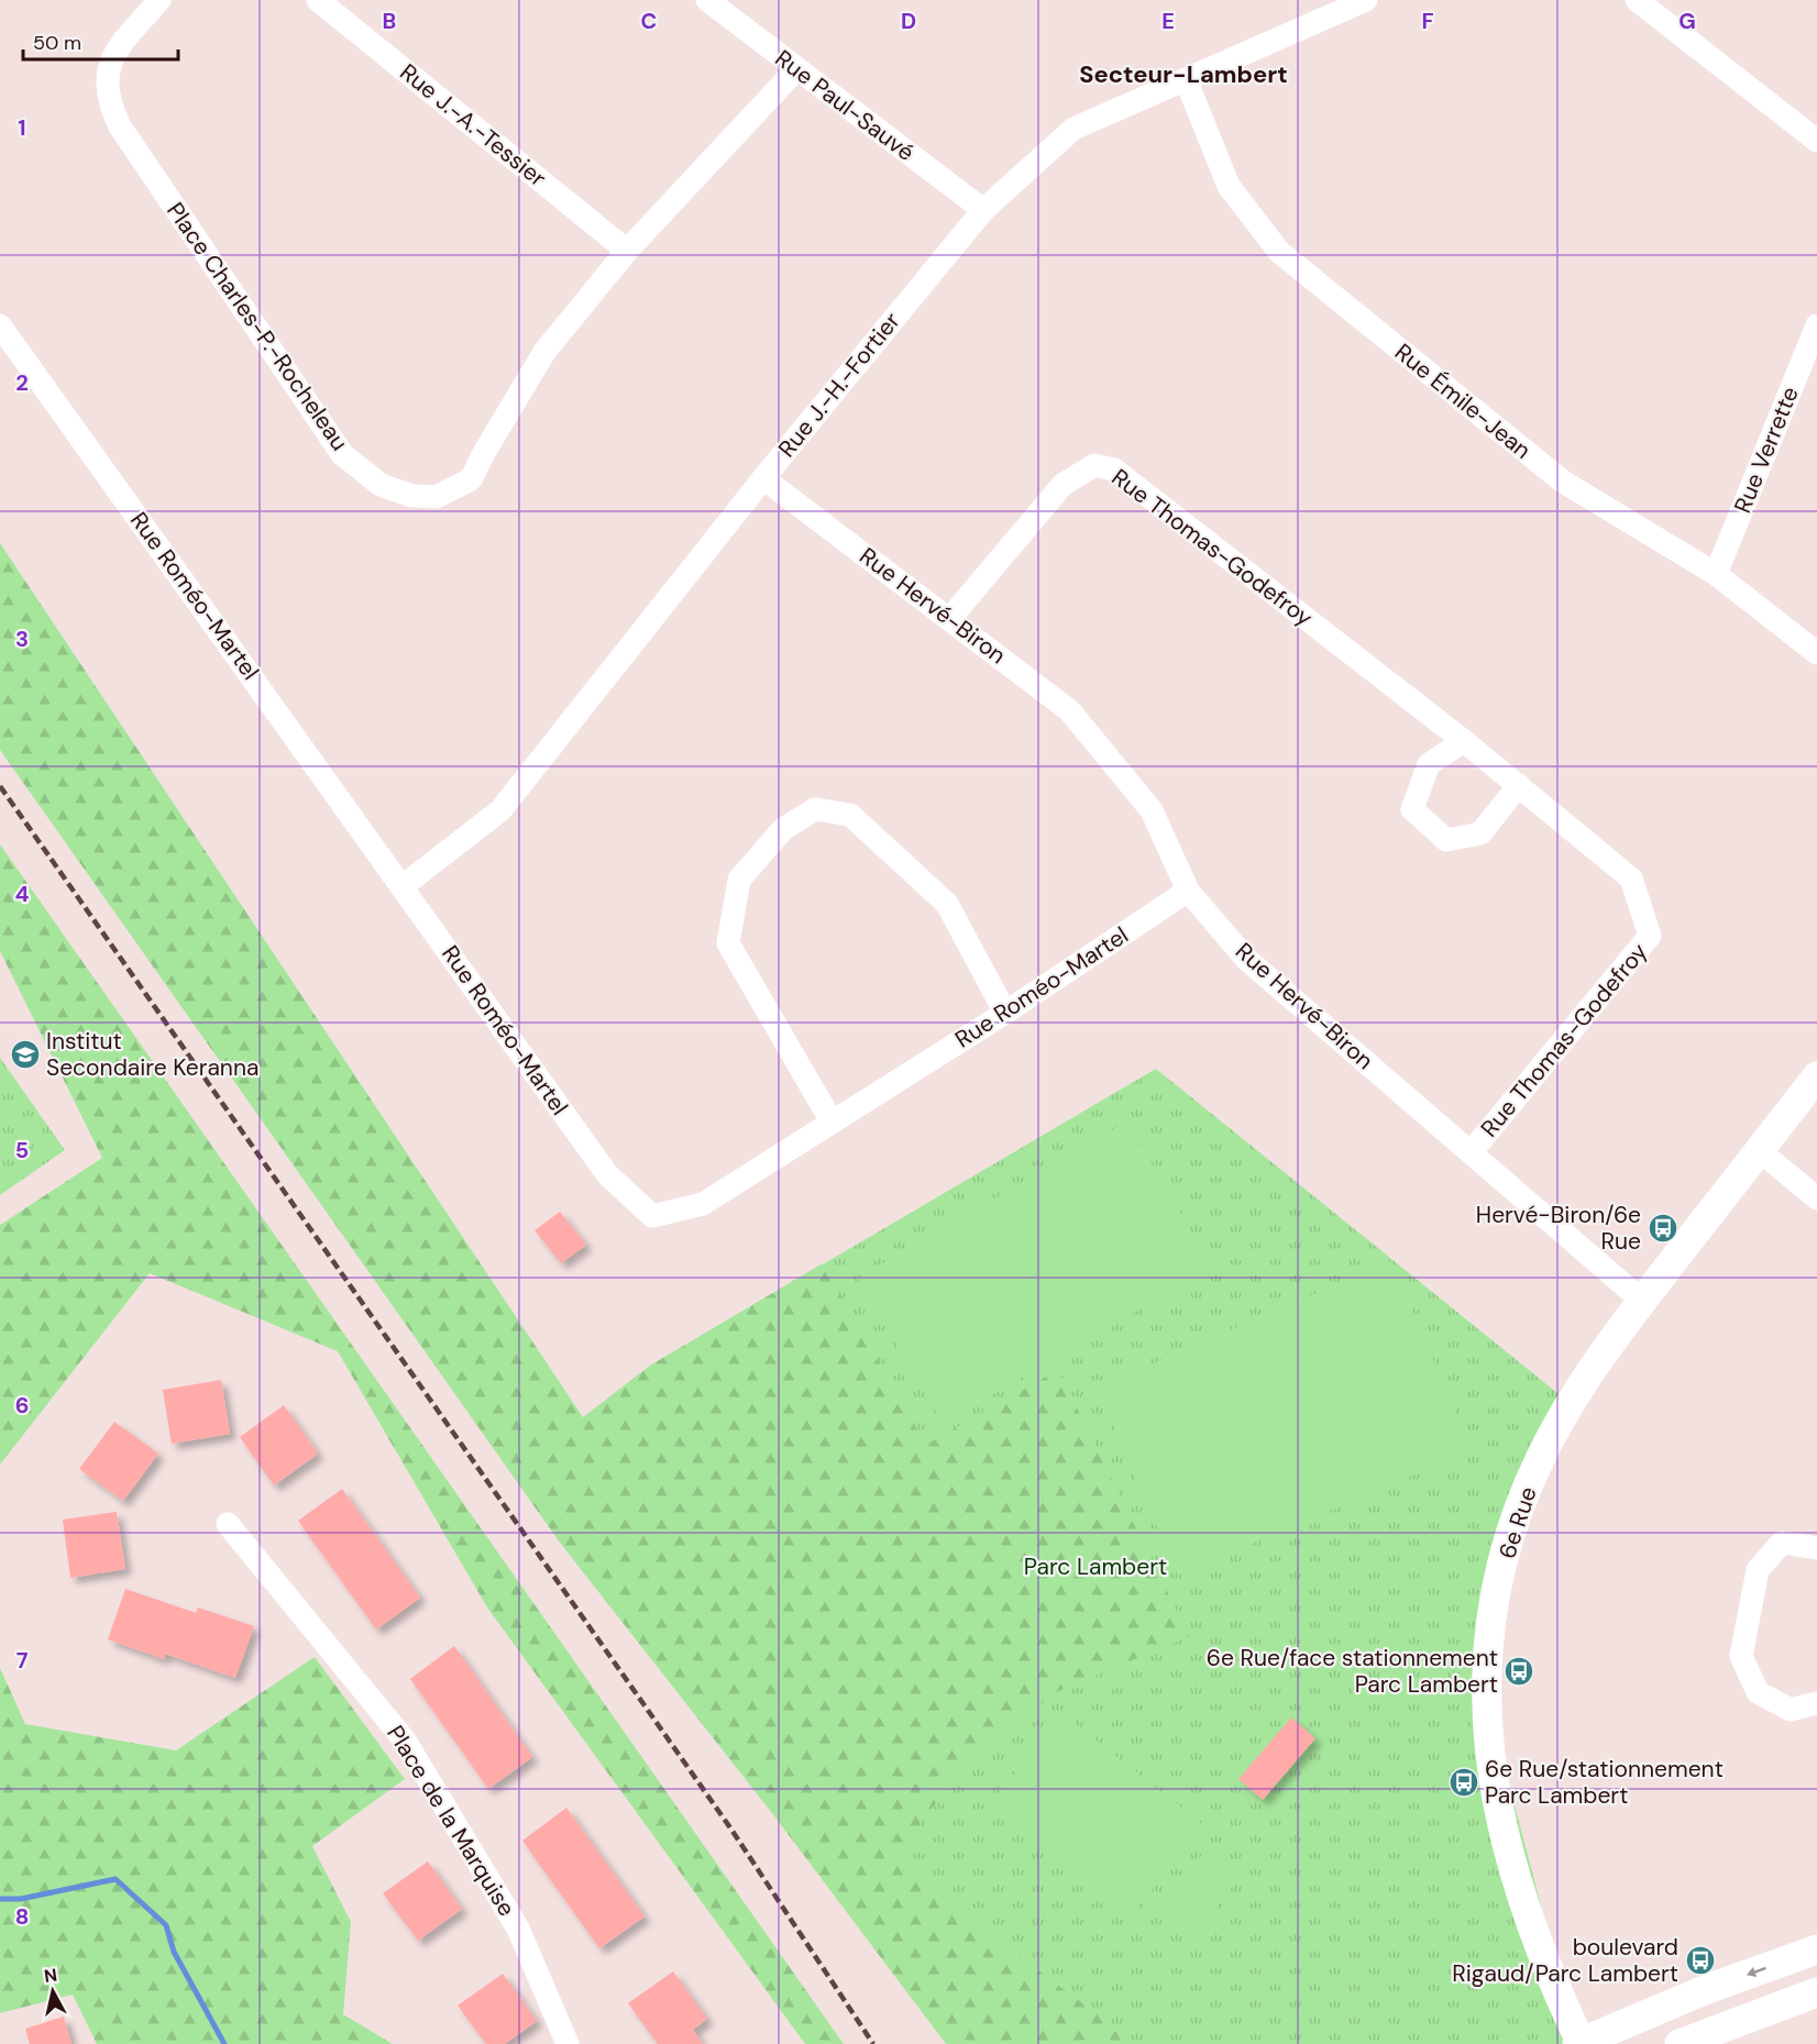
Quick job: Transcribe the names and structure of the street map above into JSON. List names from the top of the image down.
{
  "streets": {
    "street": [
      "Rue Paul-Sauvé",
      "Rue J.-A.-Tessier",
      "Place Charles-P.-Rocheleau",
      "Rue J.-H.-Fortier",
      "Rue Émile-Jean",
      "Rue Verrette",
      "Rue Thomas-Godefroy",
      "Rue Roméo-Martel",
      "Rue Hervé-Biron",
      "6e Rue",
      "Place de la Marquise"
    ]
  },
  "crossings": [
    ["Rue Paul-Sauvé", "Place Charles-P.-Rocheleau"],
    ["Rue Paul-Sauvé", "Rue J.-H.-Fortier"],
    ["Rue J.-A.-Tessier", "Place Charles-P.-Rocheleau"],
    ["Rue J.-H.-Fortier", "Rue Émile-Jean"],
    ["Rue J.-H.-Fortier", "Rue Roméo-Martel"],
    ["Rue J.-H.-Fortier", "Rue Hervé-Biron"],
    ["Rue Émile-Jean", "Rue Verrette"],
    ["Rue Thomas-Godefroy", "Rue Hervé-Biron"],
    ["Rue Roméo-Martel", "Rue Hervé-Biron"],
    ["Rue Hervé-Biron", "6e Rue"]
  ],
  "districts": ["Secteur-Lambert"],
  "parks": ["Parc Lambert"],
  "places": {
    "school or university": ["Institut Secondaire Keranna"],
    "bus stop": [
      "Hervé-Biron/6e Rue",
      "6e Rue/face stationnement Parc Lambert",
      "6e Rue/stationnement Parc Lambert",
      "boulevard Rigaud/Parc Lambert"
    ]
  },
  "scale_bar": "50 m",
  "north": "top",
  "grid": {
    "columns": [
      "B",
      "C",
      "D",
      "E",
      "F",
      "G"
    ],
    "rows": [
      "1",
      "2",
      "3",
      "4",
      "5",
      "6",
      "7",
      "8"
    ]
  }
}
